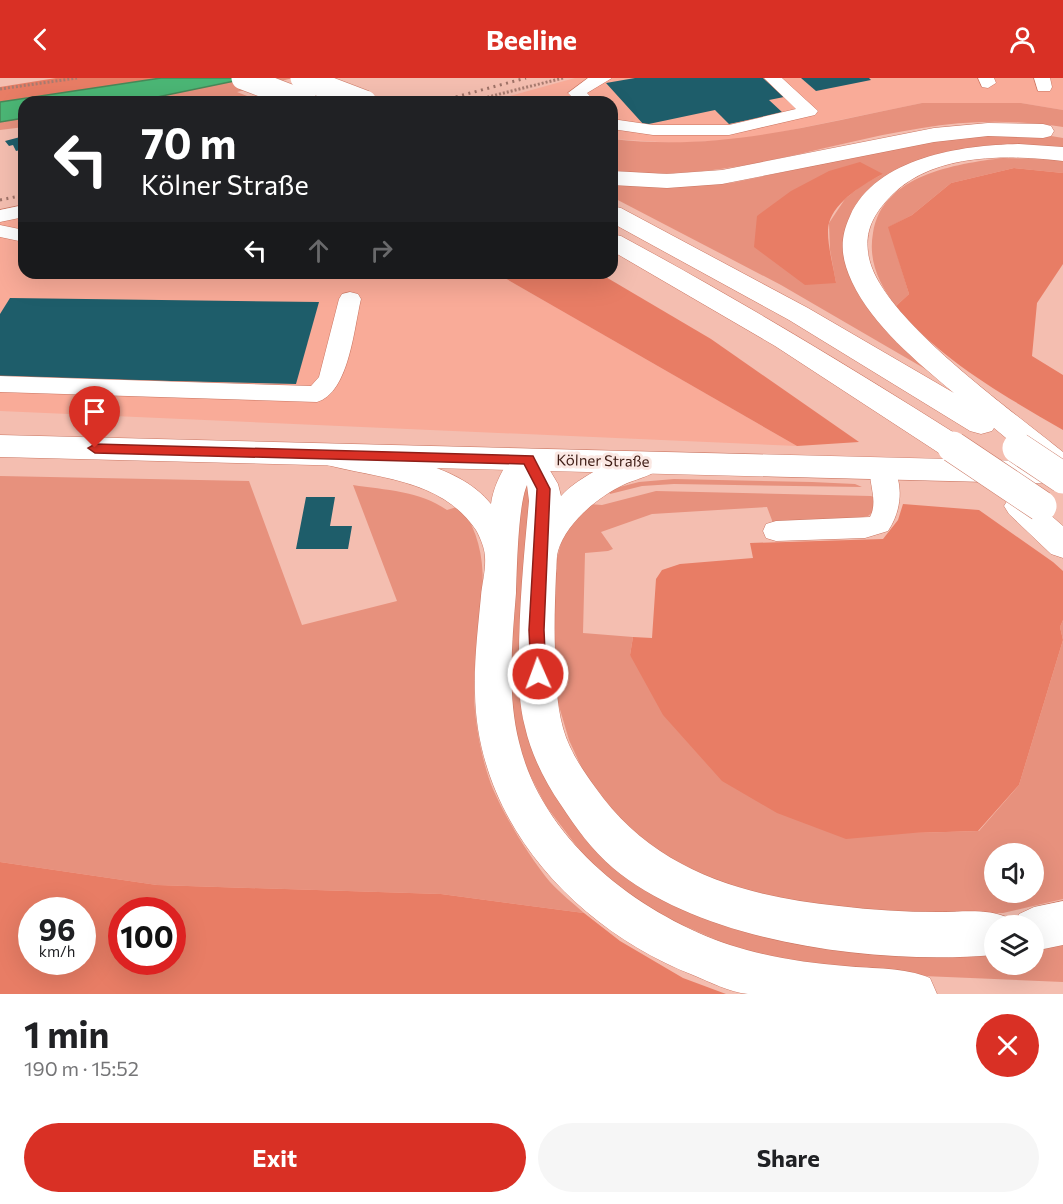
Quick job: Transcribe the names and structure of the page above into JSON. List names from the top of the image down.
{
  "streets": {
    "main road": ["Kölner Straße"]
  },
  "page": {
    "header": "Beeline",
    "turn": ["70 m", "Kölner Straße"],
    "speed": "96 km/h",
    "limit": "100",
    "heading": ["1 min", "190 m · 15:52"],
    "buttons": ["Exit", "Share"]
  }
}
